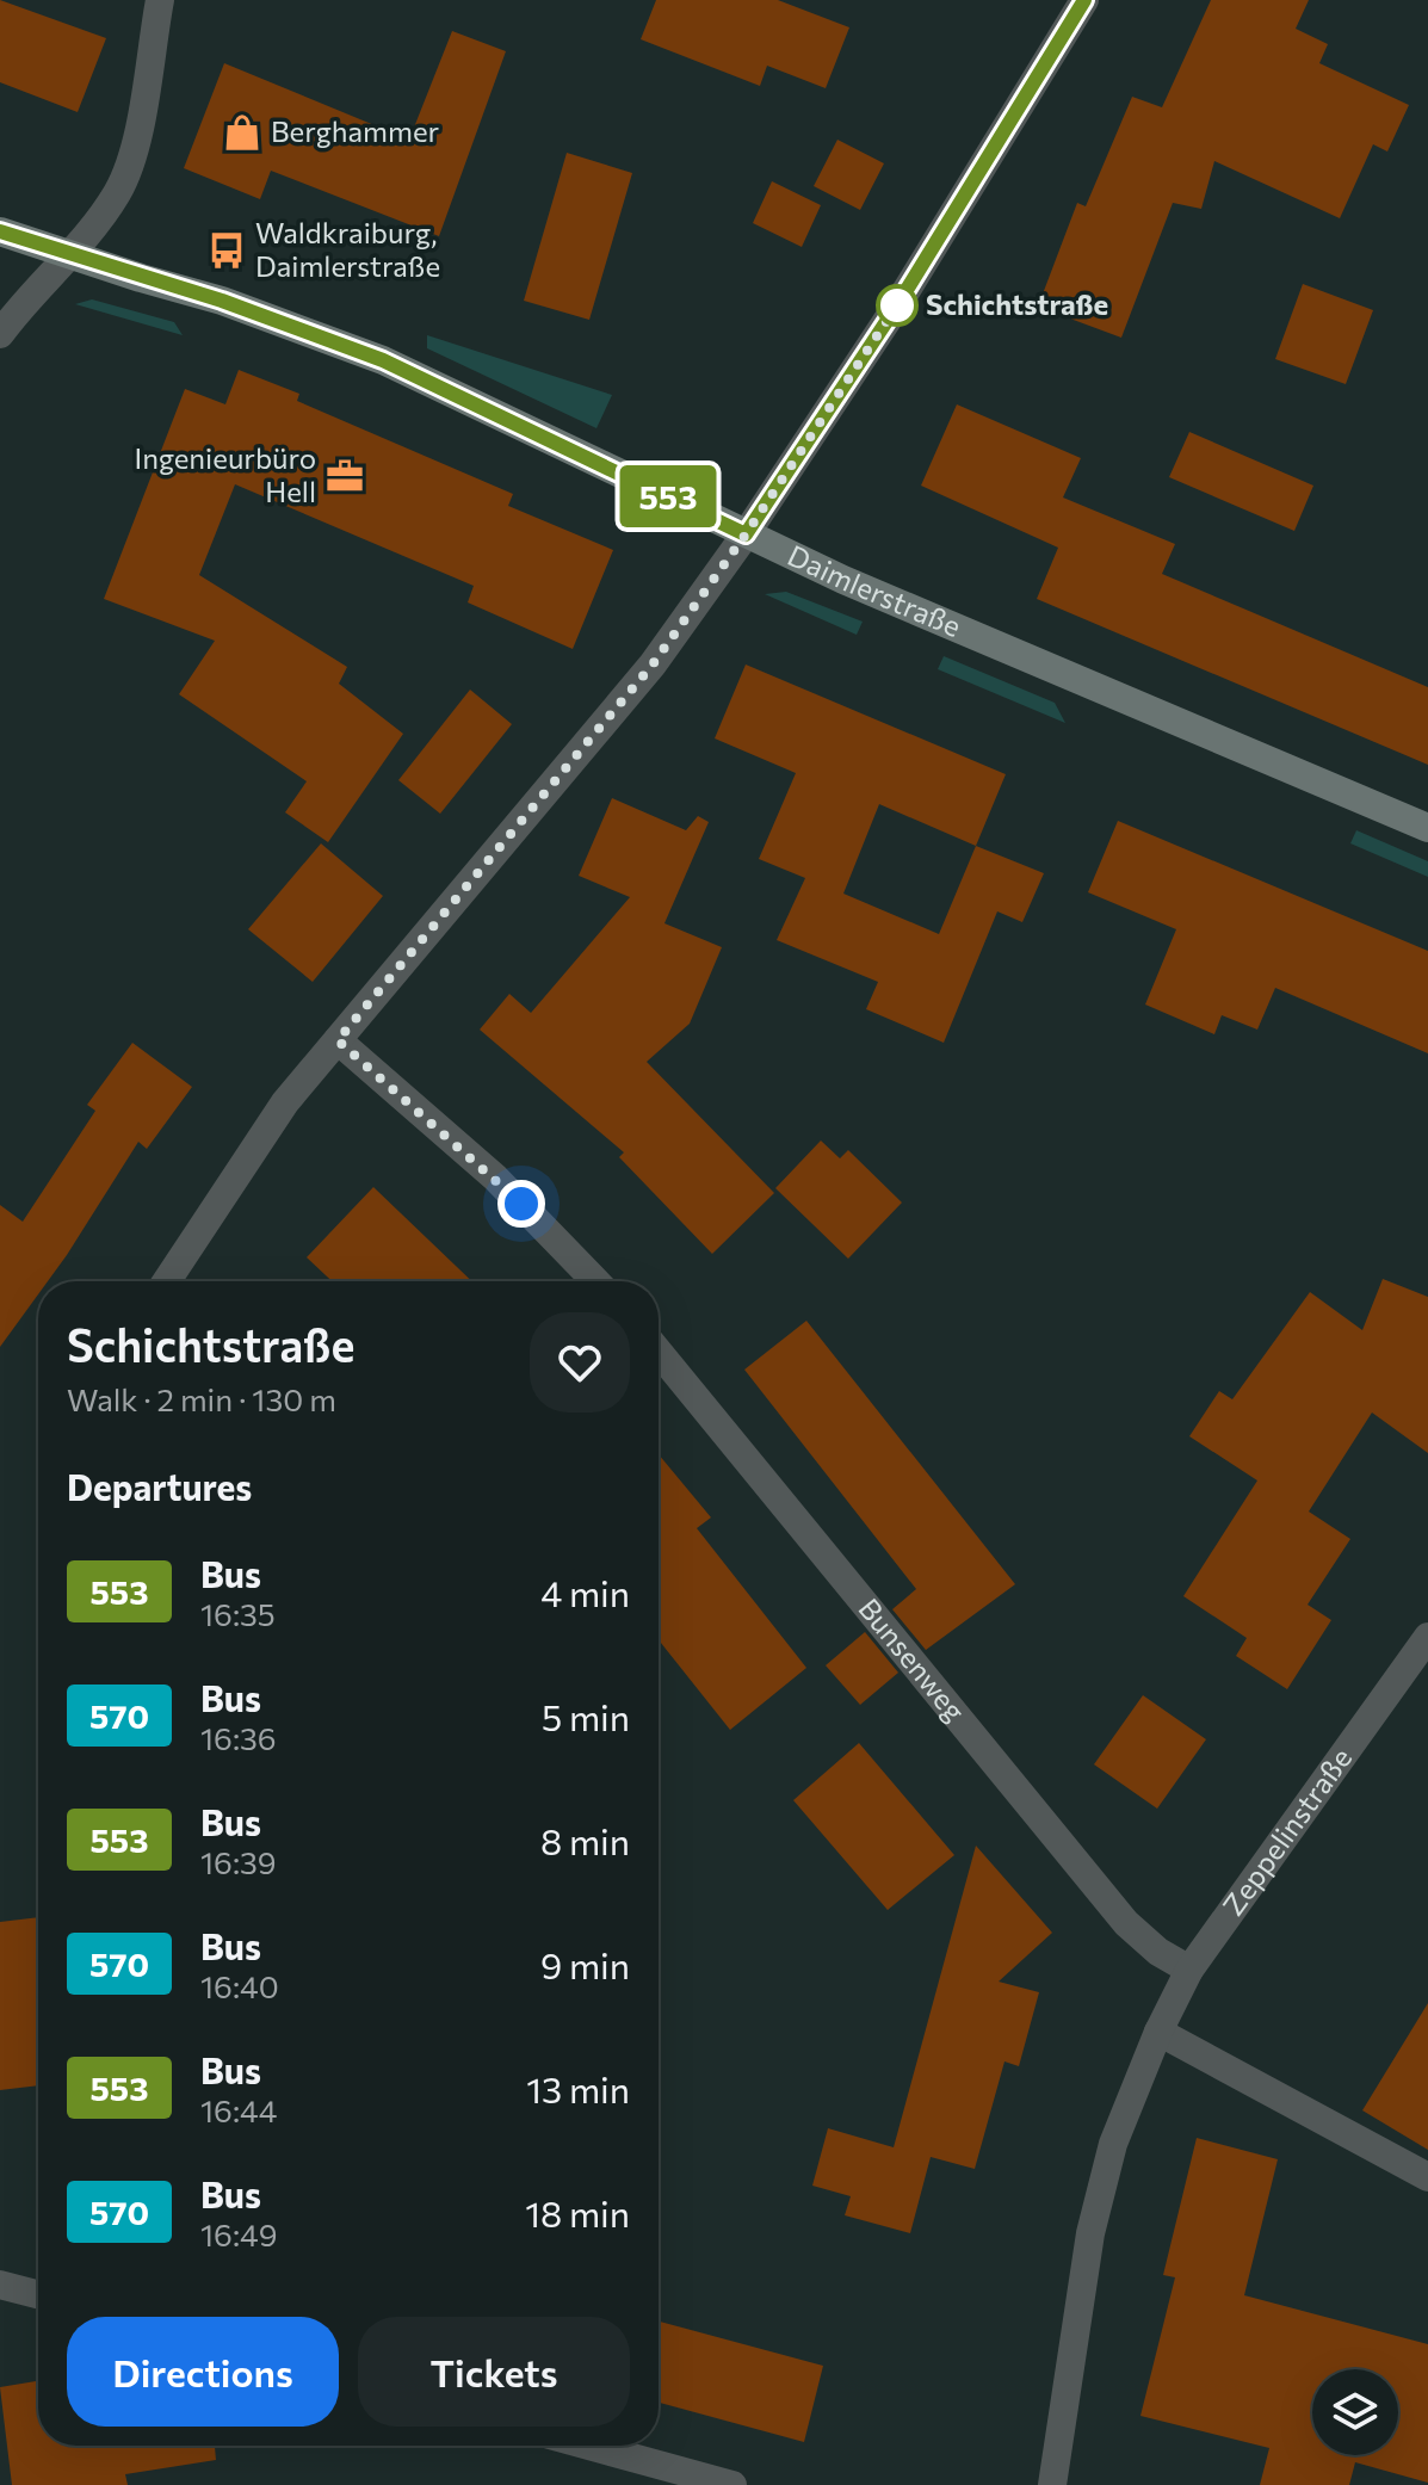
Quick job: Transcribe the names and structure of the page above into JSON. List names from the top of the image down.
{
  "streets": {
    "street": ["Daimlerstraße", "Bunsenweg", "Zeppelinstraße"]
  },
  "crossings": [
    ["Bunsenweg", "Zeppelinstraße"]
  ],
  "places": {
    "shop": ["Berghammer"],
    "bus stop": ["Waldkraiburg, Daimlerstraße"],
    "other": ["Schichtstraße"],
    "office": ["Ingenieurbüro Hell"]
  },
  "lines": ["bus line 553"],
  "page": {
    "on_map": "553",
    "heading": [
      ["Schichtstraße", "Walk · 2 min · 130 m"],
      "Departures"
    ],
    "list": [
      {
        "mark": "553",
        "name": "Bus",
        "note": "16:35",
        "value": "4 min"
      },
      {
        "mark": "570",
        "name": "Bus",
        "note": "16:36",
        "value": "5 min"
      },
      {
        "mark": "553",
        "name": "Bus",
        "note": "16:39",
        "value": "8 min"
      },
      {
        "mark": "570",
        "name": "Bus",
        "note": "16:40",
        "value": "9 min"
      },
      {
        "mark": "553",
        "name": "Bus",
        "note": "16:44",
        "value": "13 min"
      },
      {
        "mark": "570",
        "name": "Bus",
        "note": "16:49",
        "value": "18 min"
      }
    ],
    "buttons": ["Directions", "Tickets"]
  }
}
